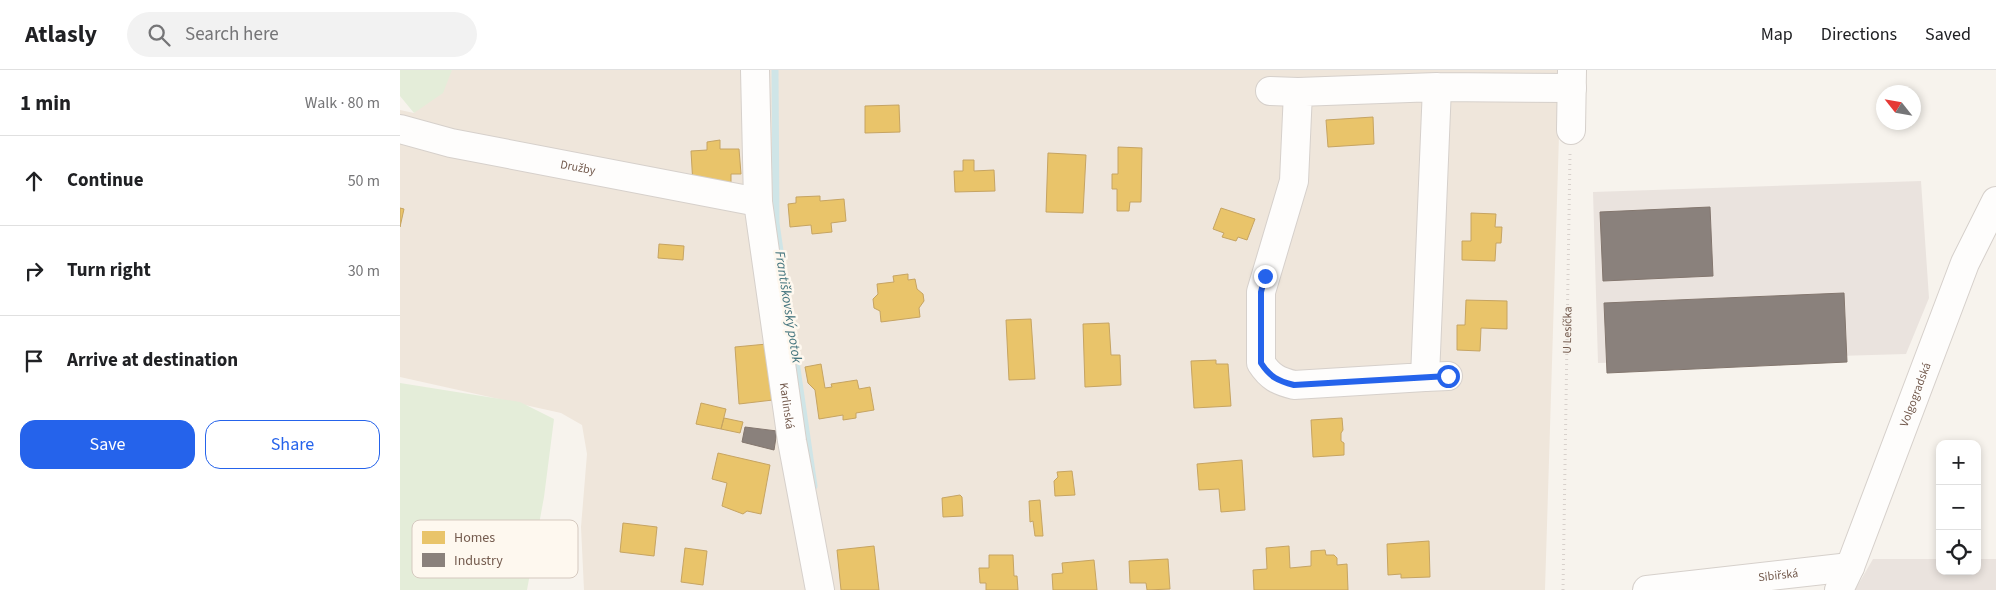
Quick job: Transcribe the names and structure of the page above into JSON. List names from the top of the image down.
{
  "streets": {
    "street": [
      "Družby",
      "Volgogradská",
      "Karlinská",
      "Sibiřská"
    ],
    "path": ["U Lesíčka"]
  },
  "crossings": [
    ["Družby", "Karlinská"],
    ["Volgogradská", "Sibiřská"]
  ],
  "water": ["Františkovský potok"],
  "legend": ["Homes", "Industry"],
  "north": "top left",
  "page": {
    "header": "Atlasly",
    "search": "Search here",
    "nav": ["Map", "Directions", "Saved"],
    "heading": ["1 min", "Walk · 80 m"],
    "list": [
      ["Continue", "50 m"],
      ["Turn right", "30 m"],
      "Arrive at destination"
    ],
    "buttons": ["Save", "Share"],
    "map_buttons": ["+", "−"]
  }
}
